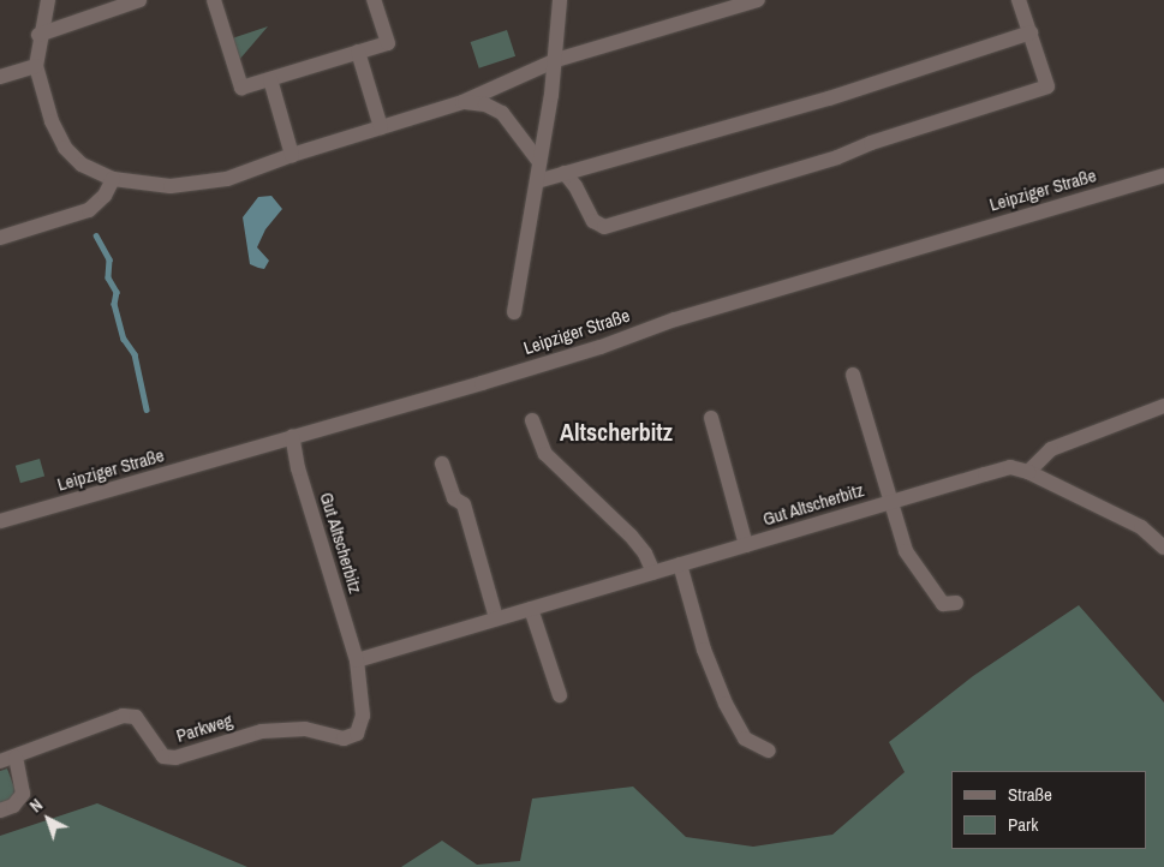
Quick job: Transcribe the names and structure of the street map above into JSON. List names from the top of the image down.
{
  "streets": {
    "street": ["Leipziger Straße", "Gut Altscherbitz", "Parkweg"]
  },
  "crossings": [
    ["Leipziger Straße", "Gut Altscherbitz"],
    ["Gut Altscherbitz", "Parkweg"]
  ],
  "districts": ["Altscherbitz"],
  "legend": ["Straße", "Park"],
  "north": "top left"
}
